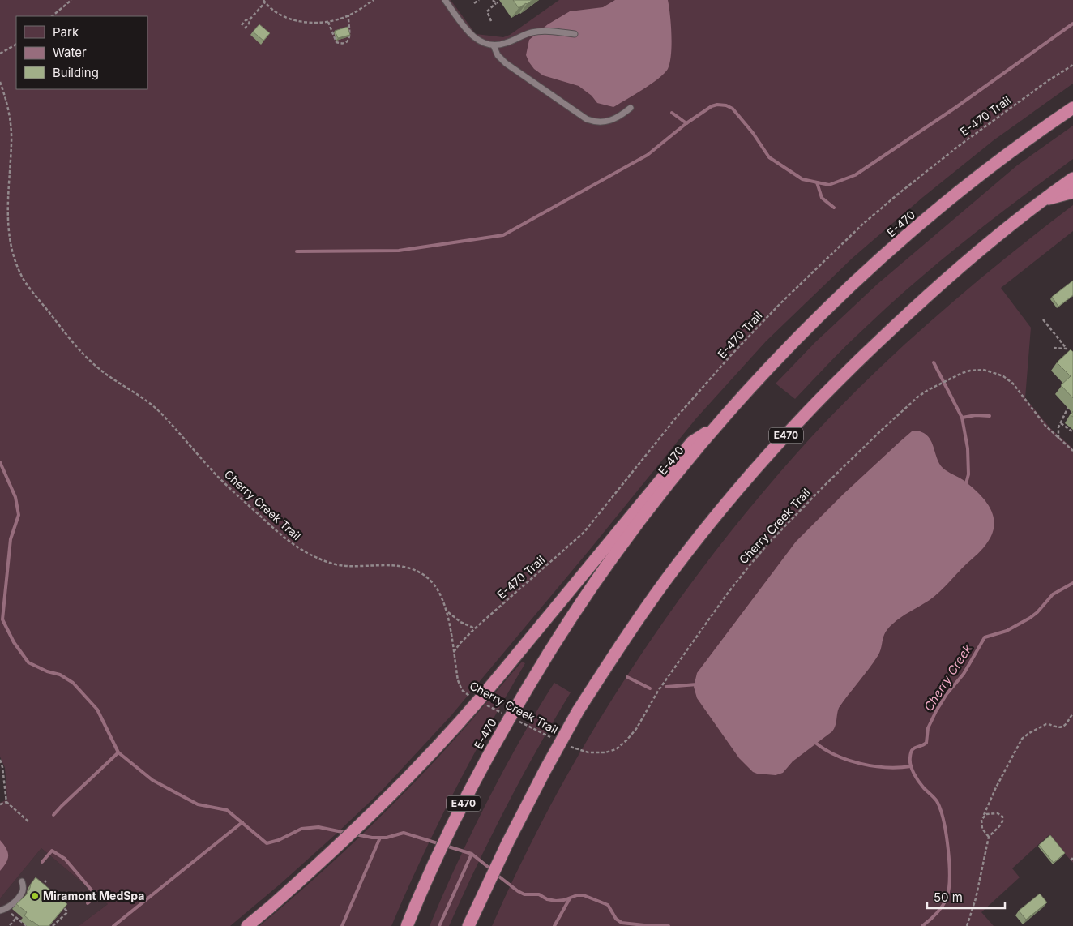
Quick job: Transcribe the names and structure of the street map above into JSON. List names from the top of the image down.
{
  "streets": {
    "highway": ["E-470", "E470"],
    "path": ["E-470 Trail", "Cherry Creek Trail"]
  },
  "crossings": [
    ["E-470 Trail", "Cherry Creek Trail"]
  ],
  "water": ["Cherry Creek"],
  "places": ["Miramont MedSpa"],
  "legend": ["Park", "Water", "Building"],
  "scale_bar": "50 m"
}
